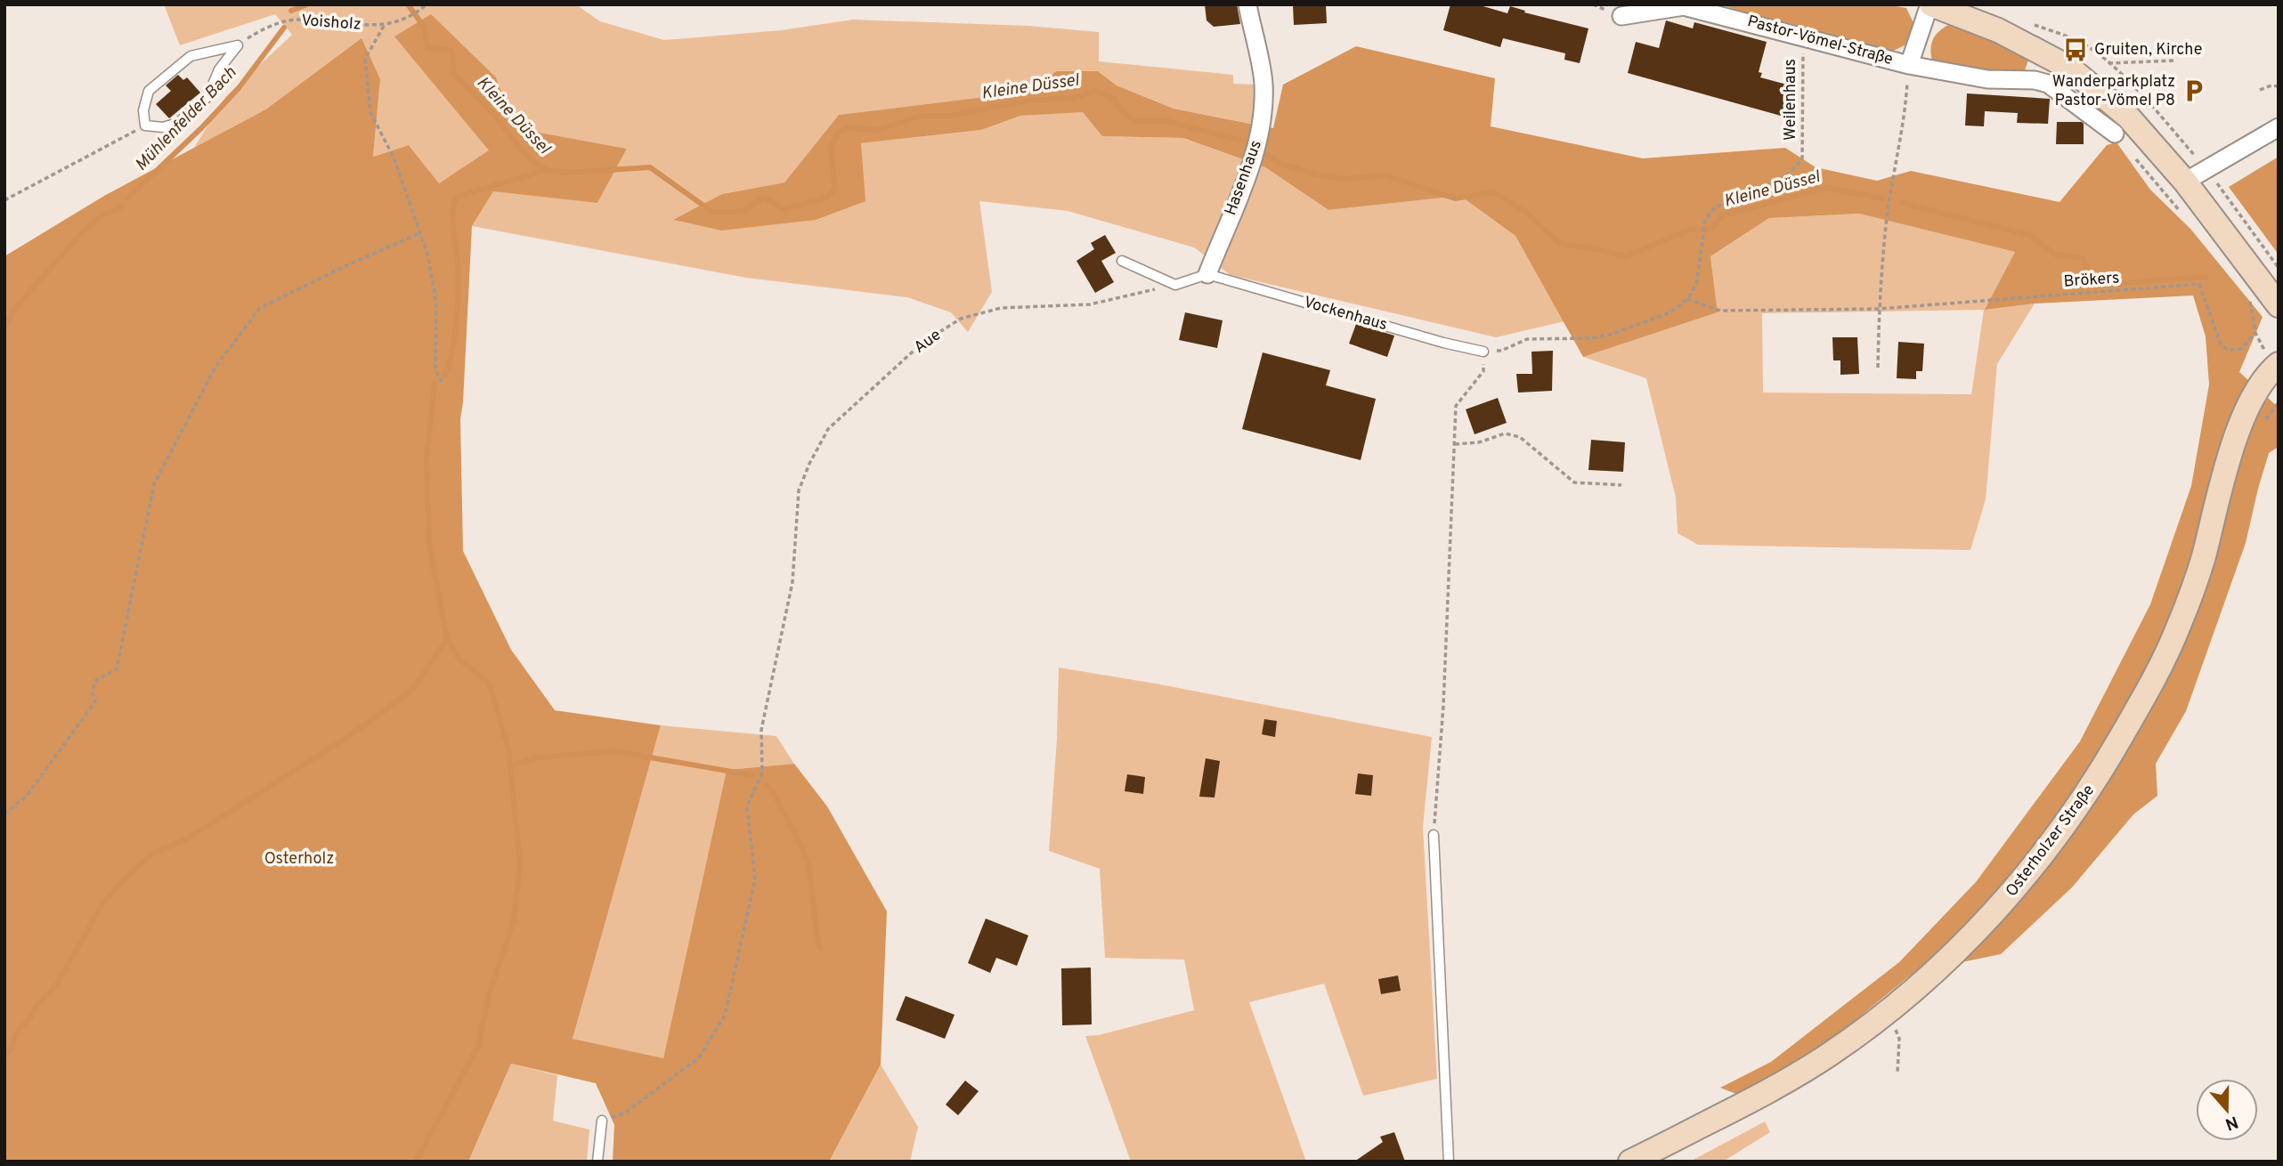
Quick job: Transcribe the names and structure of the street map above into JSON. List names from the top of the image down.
{
  "streets": {
    "main road": ["Pastor-Vömel-Straße", "Osterholzer Straße"],
    "street": ["Hasenhaus"],
    "lane": ["Vockenhaus"],
    "path": [
      "Voisholz",
      "Weilenhaus",
      "Brökers",
      "Aue"
    ]
  },
  "crossings": [
    ["Pastor-Vömel-Straße", "Weilenhaus"],
    ["Weilenhaus", "Brökers"],
    ["Hasenhaus", "Vockenhaus"]
  ],
  "water": ["Kleine Düssel", "Mühlenfelder Bach"],
  "parks": ["Osterholz"],
  "places": {
    "bus stop": ["Gruiten, Kirche"],
    "parking": ["Wanderparkplatz Pastor-Vömel P8"]
  },
  "north": "bottom"
}
